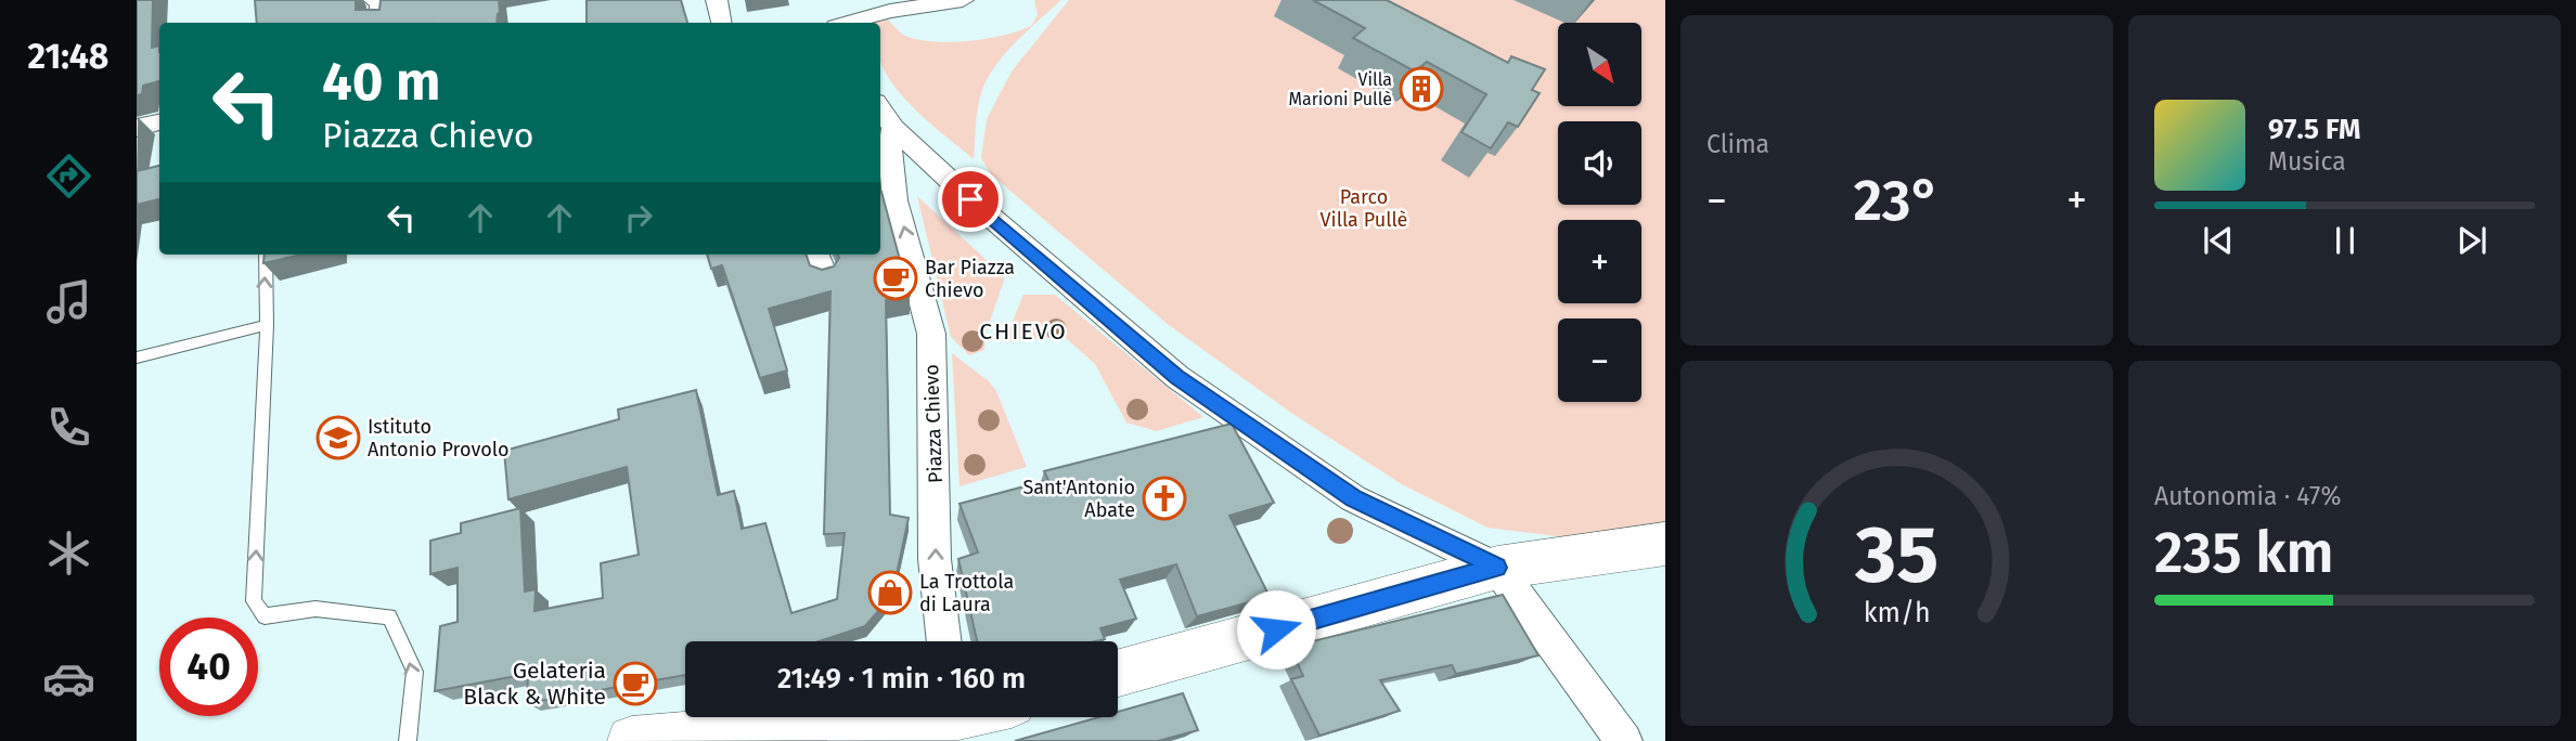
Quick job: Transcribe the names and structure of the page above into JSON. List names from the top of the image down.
{
  "streets": {
    "street": ["Piazza Chievo"]
  },
  "one_way": ["Piazza Chievo"],
  "districts": ["CHIEVO"],
  "parks": ["Parco Villa Pullè"],
  "places": {
    "building": ["Villa Marioni Pullè"],
    "cafe": ["Bar Piazza Chievo", "Gelateria Black & White"],
    "school or university": ["Istituto Antonio Provolo"],
    "church": ["Sant'Antonio Abate"],
    "shop": ["La Trottola di Laura"]
  },
  "north": "bottom right",
  "page": {
    "tabs": "21:48",
    "tile": [
      "Clima",
      ["Autonomia · 47%", "235 km"]
    ],
    "map_buttons": ["+", "−"],
    "turn": ["40 m", "Piazza Chievo"],
    "song": ["97.5 FM", "Musica"],
    "heat": ["−", "23°", "+"],
    "limit": "40",
    "trip": "21:49 · 1 min · 160 m",
    "gauge": ["35", "km/h"]
  }
}
